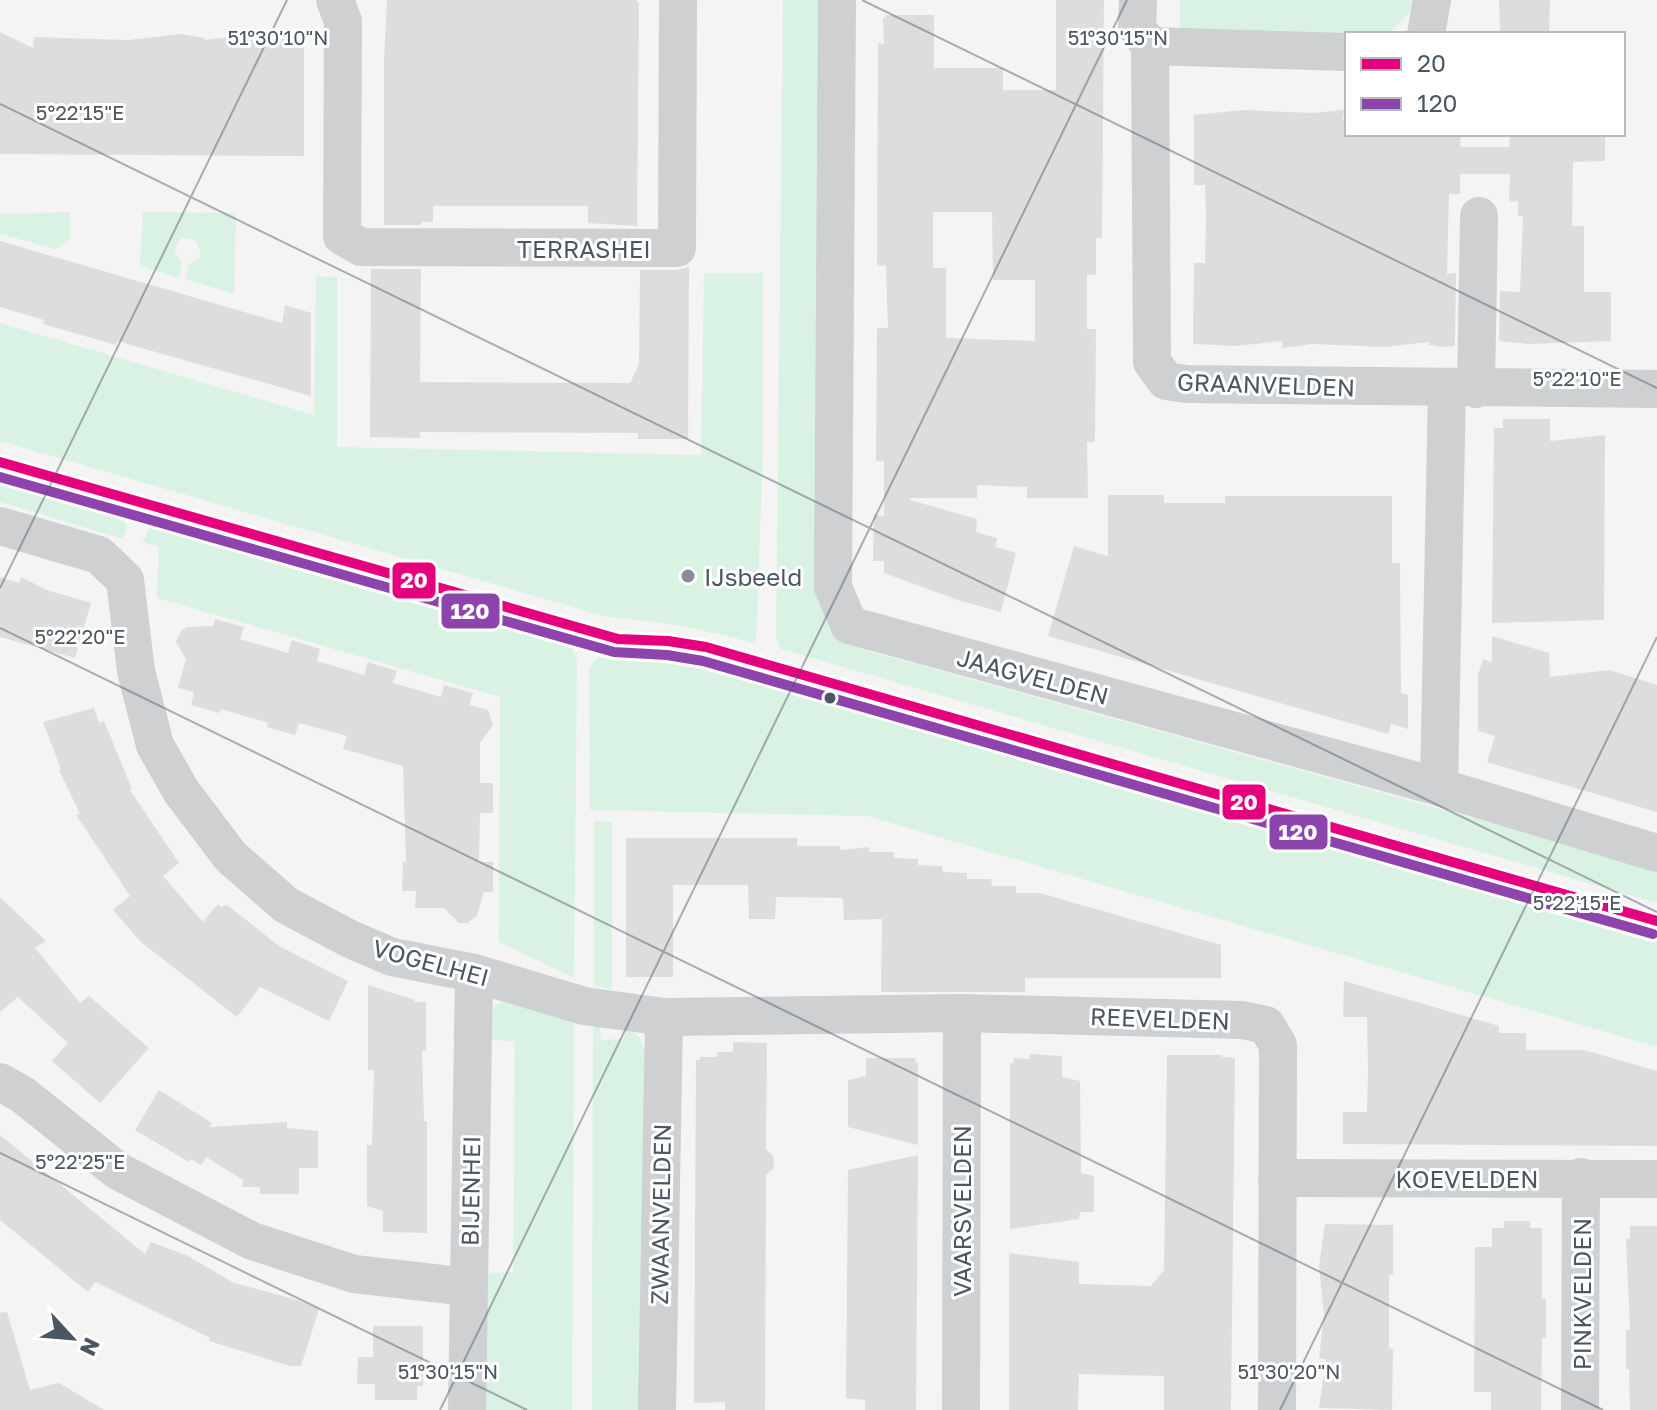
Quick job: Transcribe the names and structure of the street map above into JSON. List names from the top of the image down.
{
  "streets": {
    "street": [
      "TERRASHEI",
      "GRAANVELDEN",
      "JAAGVELDEN",
      "VOGELHEI",
      "REEVELDEN",
      "KOEVELDEN",
      "BIJENHEI",
      "VAARSVELDEN",
      "ZWAANVELDEN",
      "PINKVELDEN"
    ]
  },
  "crossings": [
    ["VOGELHEI", "REEVELDEN"],
    ["VOGELHEI", "BIJENHEI"],
    ["VOGELHEI", "ZWAANVELDEN"],
    ["REEVELDEN", "KOEVELDEN"],
    ["REEVELDEN", "VAARSVELDEN"],
    ["REEVELDEN", "ZWAANVELDEN"],
    ["KOEVELDEN", "PINKVELDEN"]
  ],
  "places": ["IJsbeeld"],
  "lines": ["transit line 20", "transit line 120"],
  "legend": ["20", "120"],
  "north": "bottom right",
  "coordinates": [
    "51°30'10\"N",
    "51°30'15\"N",
    "5°22'15\"E",
    "5°22'10\"E",
    "5°22'20\"E",
    "5°22'25\"E",
    "51°30'20\"N"
  ]
}
